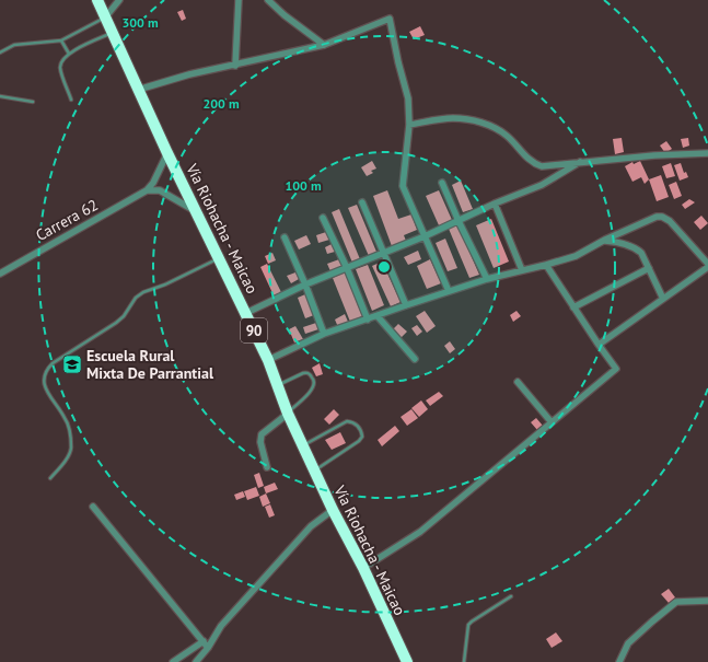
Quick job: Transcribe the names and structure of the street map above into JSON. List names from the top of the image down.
{
  "streets": {
    "highway": ["Vía Riohacha - Maicao", "90"],
    "street": ["Carrera 62"]
  },
  "crossings": [
    ["Carrera 62", "Vía Riohacha - Maicao"]
  ],
  "places": {
    "school or university": ["Escuela Rural Mixta De Parrantial"]
  },
  "rings": ["300 m", "200 m", "100 m"]
}
